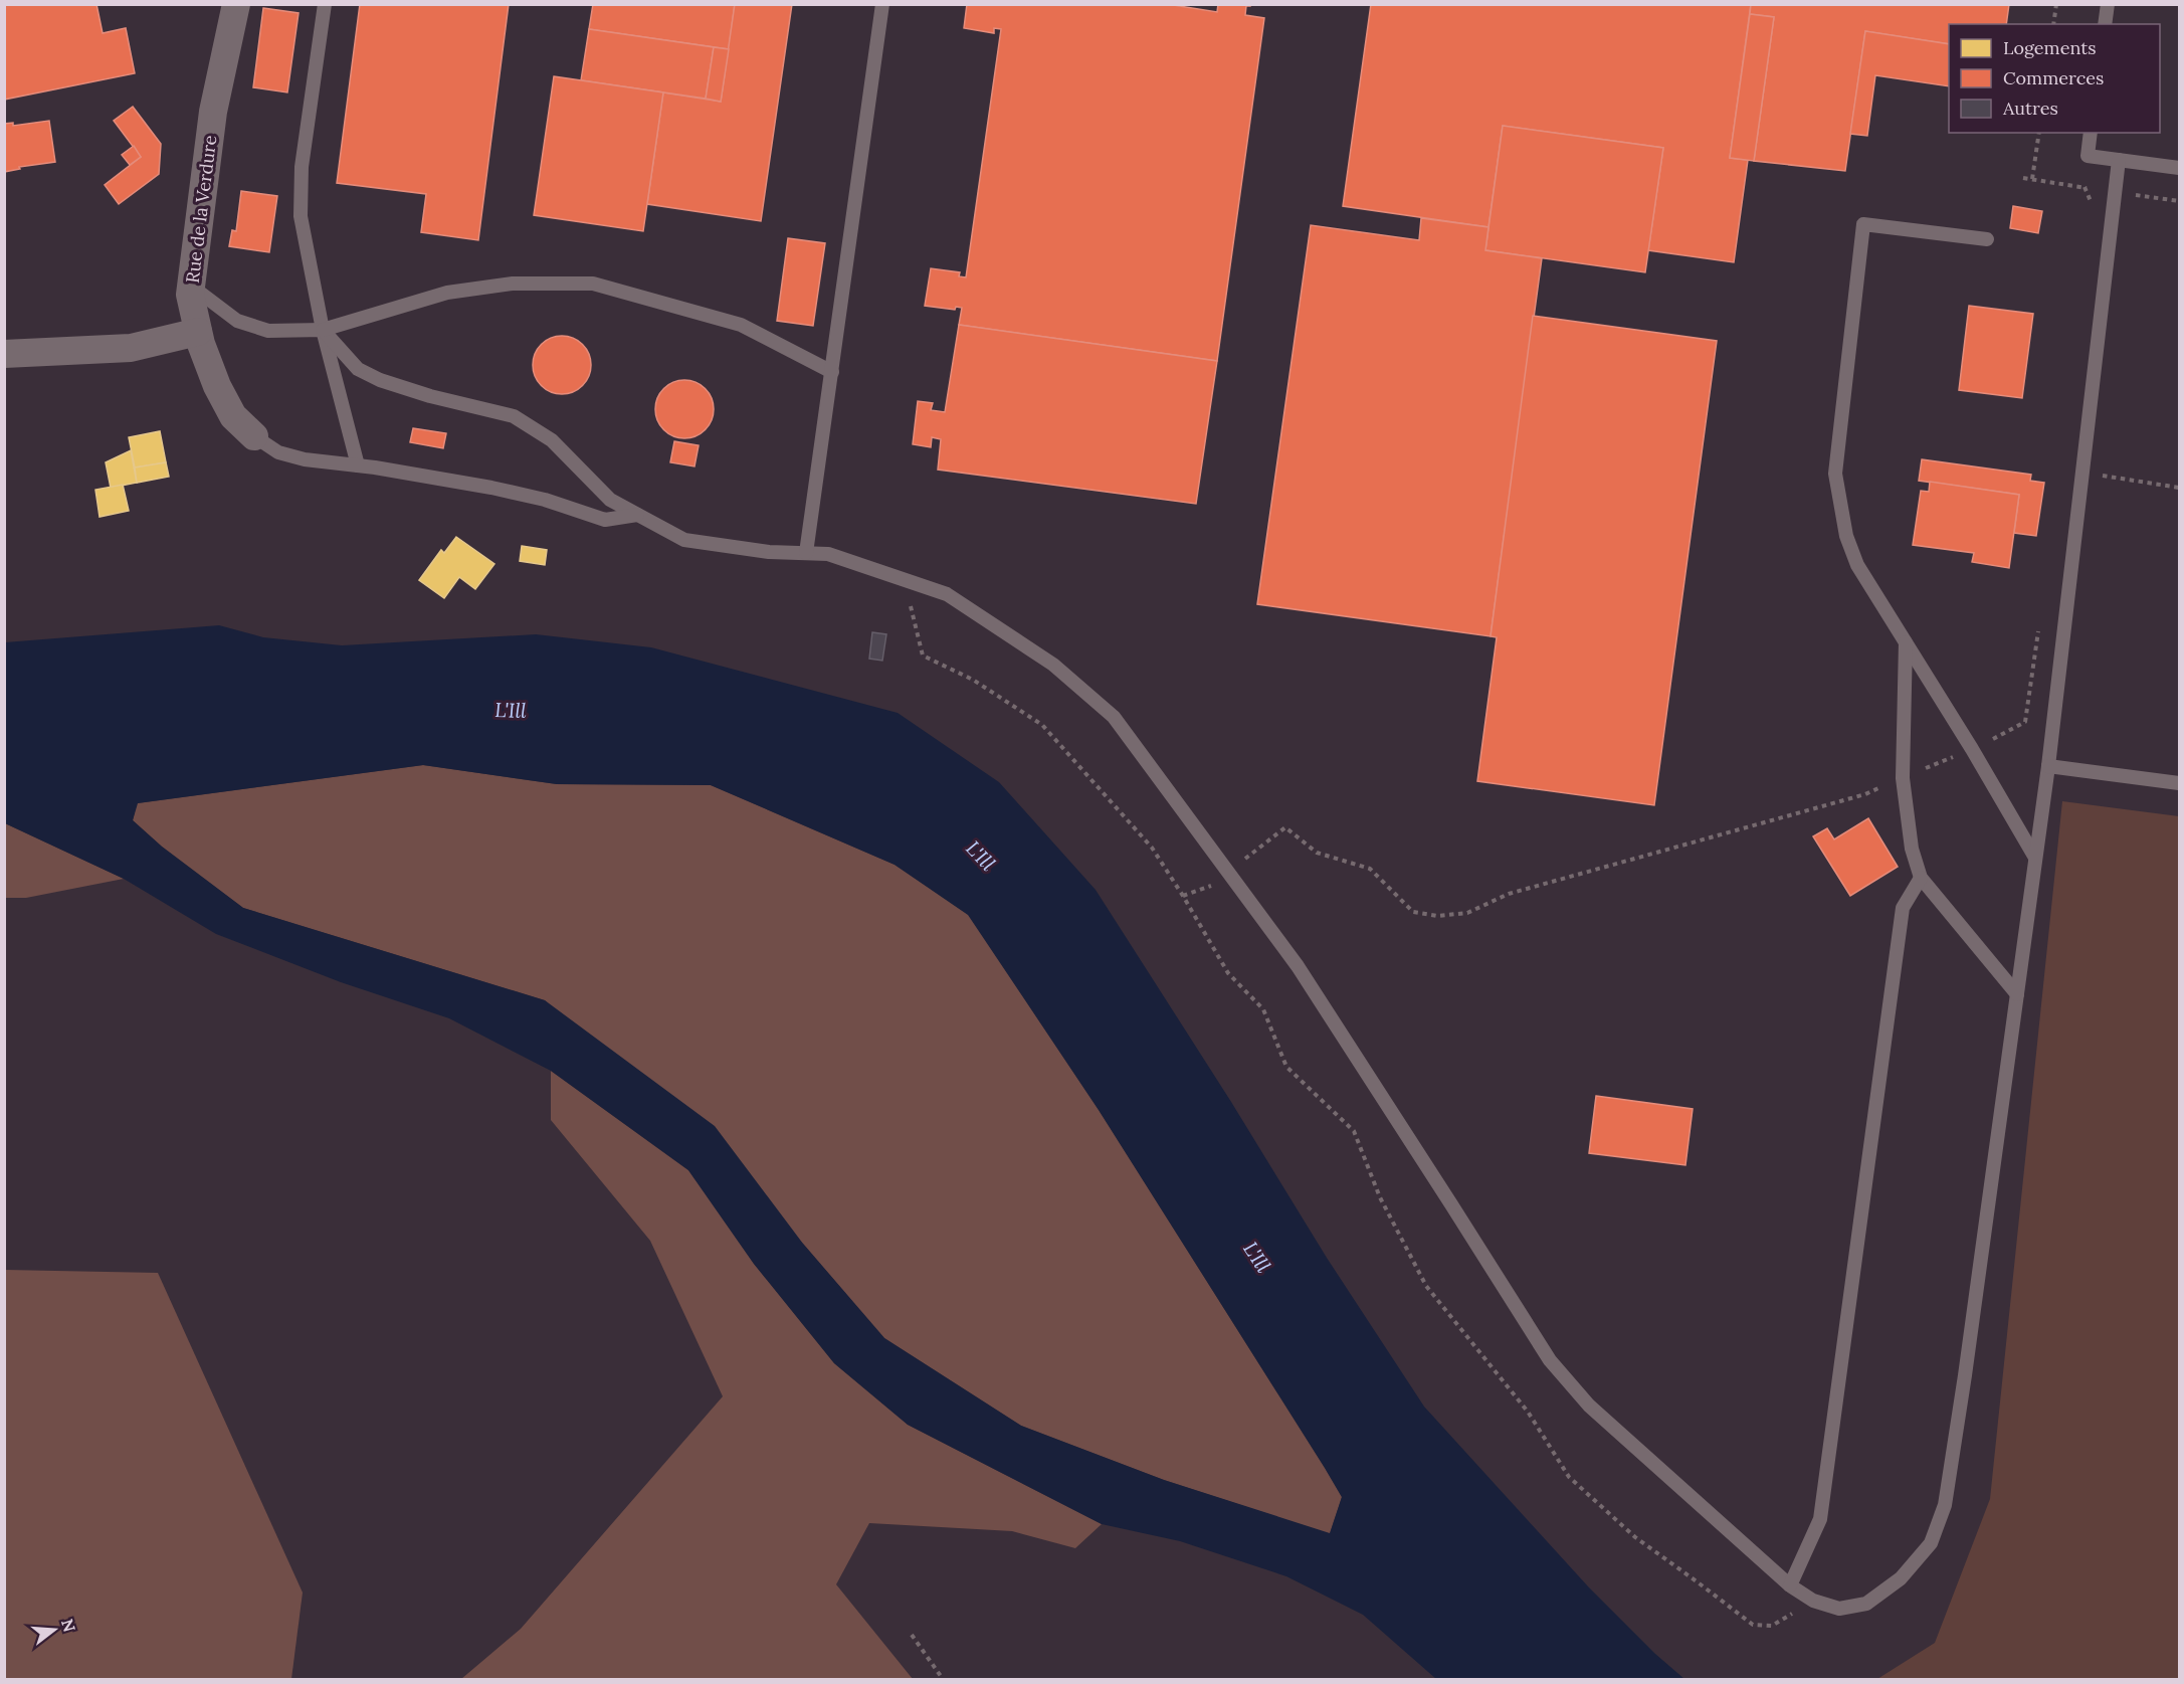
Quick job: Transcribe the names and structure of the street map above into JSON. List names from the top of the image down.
{
  "streets": {
    "street": ["Rue de la Verdure"]
  },
  "water": ["L'Ill"],
  "legend": ["Logements", "Commerces", "Autres"],
  "north": "right"
}
